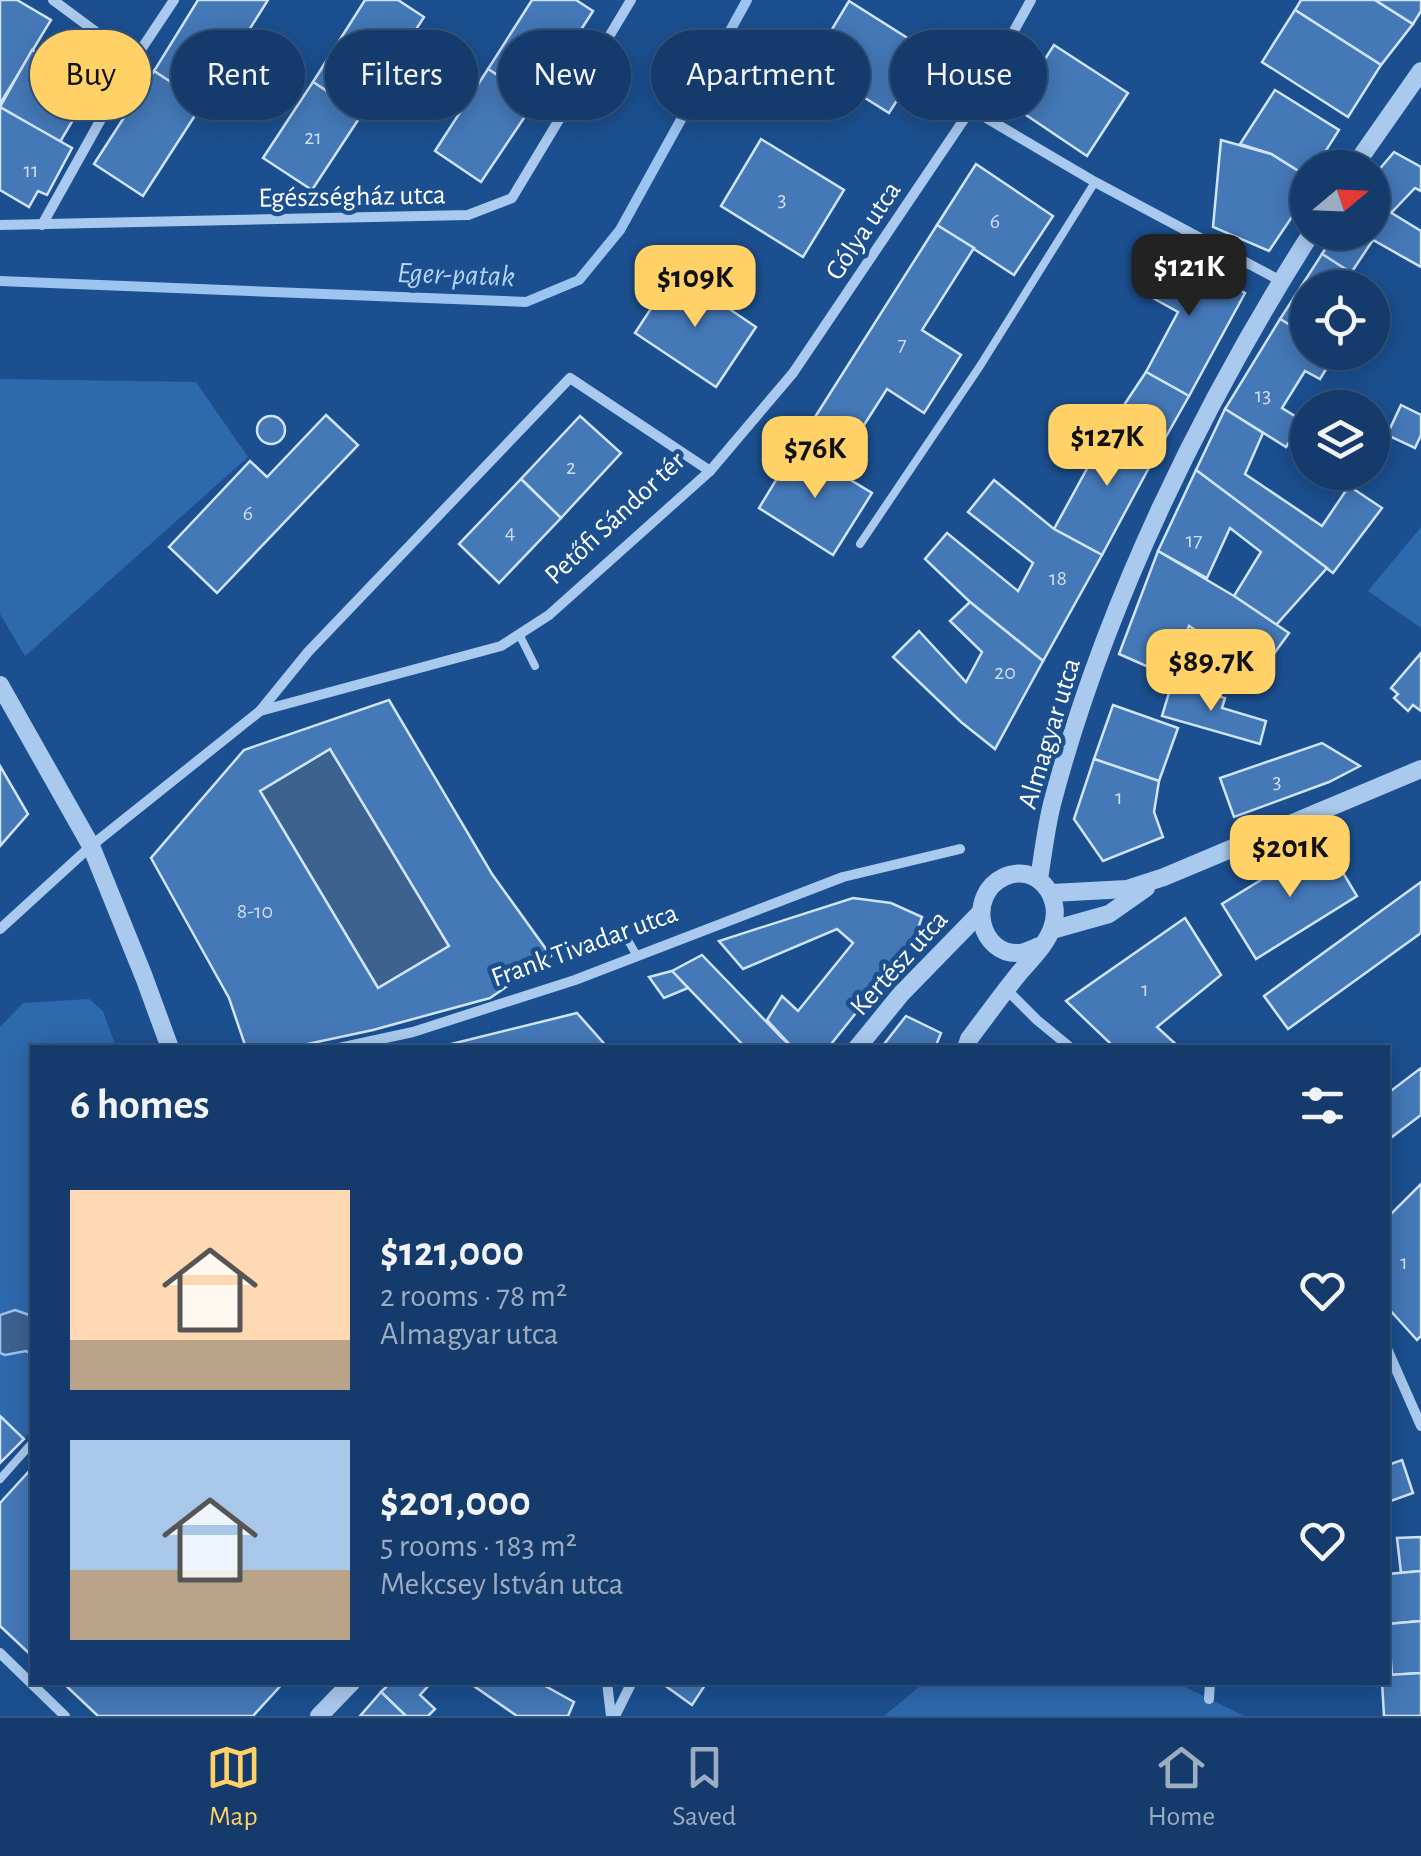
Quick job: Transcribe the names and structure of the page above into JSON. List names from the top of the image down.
{
  "streets": {
    "street": [
      "Egészségház utca",
      "Gólya utca",
      "Petőfi Sándor tér",
      "Almagyar utca",
      "Frank Tivadar utca",
      "Kertész utca"
    ]
  },
  "crossings": [
    ["Gólya utca", "Petőfi Sándor tér"],
    ["Almagyar utca", "Kertész utca"]
  ],
  "water": ["Eger-patak"],
  "house_numbers": [
    "21",
    "11",
    "3",
    "6",
    "7",
    "13",
    "2",
    "6",
    "4",
    "17",
    "18",
    "20",
    "3",
    "1",
    "8-10",
    "1",
    "1"
  ],
  "north": "right",
  "page": {
    "chip": [
      "Buy",
      "Rent",
      "Filters",
      "New",
      "Apartment",
      "House"
    ],
    "price": [
      "$121K",
      "$109K",
      "$127K",
      "$76K",
      "$89.7K",
      "$201K"
    ],
    "heading": "6 homes",
    "list": [
      {
        "name": "$121,000",
        "note": "2 rooms · 78 m² · Almagyar utca"
      },
      {
        "name": "$201,000",
        "note": "5 rooms · 183 m² · Mekcsey István utca"
      }
    ],
    "tabs": ["Map", "Saved", "Home"]
  }
}
